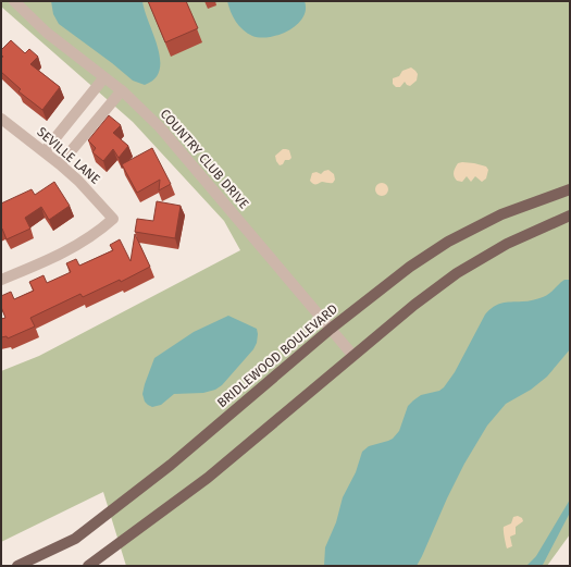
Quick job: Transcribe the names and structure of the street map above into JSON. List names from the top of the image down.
{
  "streets": {
    "main road": ["BRIDLEWOOD BOULEVARD"],
    "street": ["SEVILLE LANE", "COUNTRY CLUB DRIVE"]
  },
  "crossings": [
    ["COUNTRY CLUB DRIVE", "BRIDLEWOOD BOULEVARD"]
  ]
}
